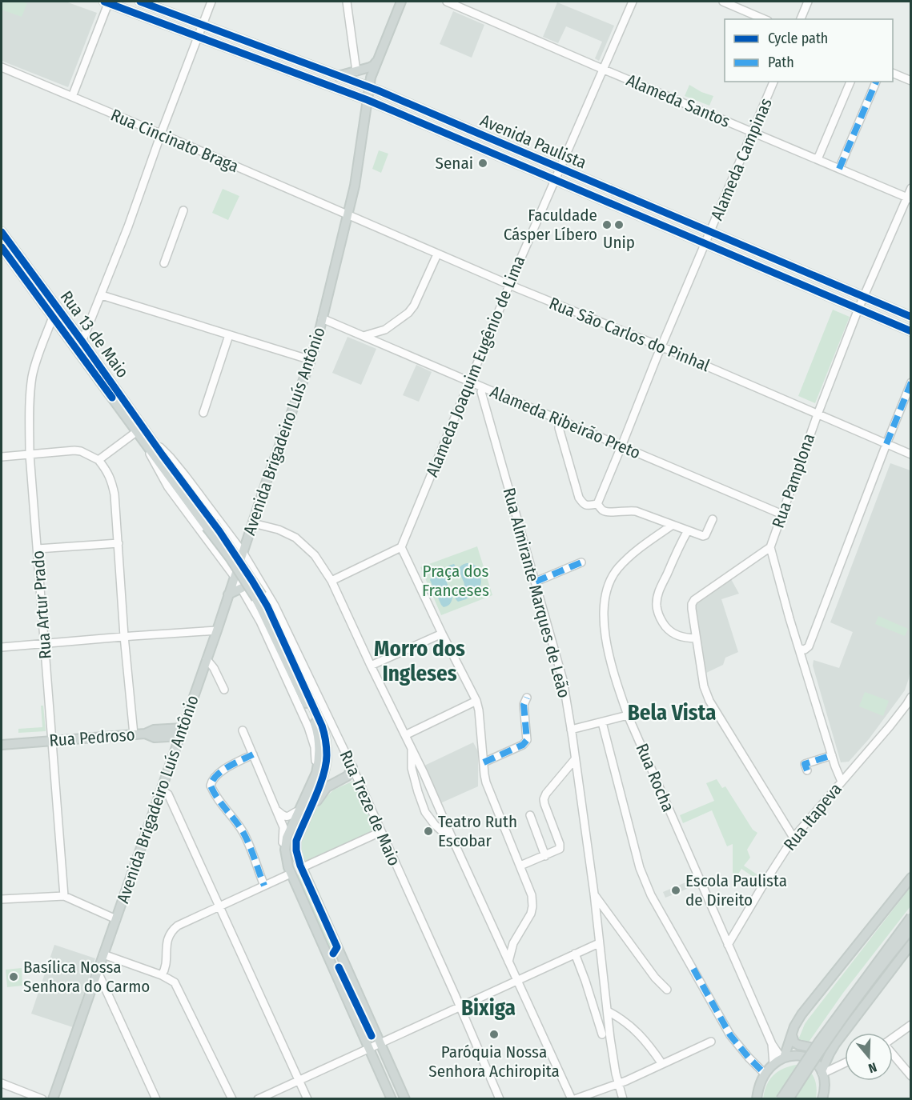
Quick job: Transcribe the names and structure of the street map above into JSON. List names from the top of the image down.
{
  "streets": {
    "main road": [
      "Avenida Paulista",
      "Rua 13 de Maio",
      "Avenida Brigadeiro Luís Antônio",
      "Rua Pedroso",
      "Rua Treze de Maio"
    ],
    "street": [
      "Alameda Santos",
      "Rua Cincinato Braga",
      "Alameda Campinas",
      "Rua São Carlos do Pinhal",
      "Alameda Joaquim Eugênio de Lima",
      "Alameda Ribeirão Preto",
      "Rua Pamplona",
      "Rua Almirante Marques de Leão",
      "Rua Artur Prado",
      "Rua Rocha",
      "Rua Itapeva"
    ]
  },
  "crossings": [
    ["Alameda Santos", "Alameda Campinas"],
    ["Alameda Santos", "Alameda Joaquim Eugênio de Lima"],
    ["Alameda Santos", "Rua Pamplona"],
    ["Rua Cincinato Braga", "Rua São Carlos do Pinhal"],
    ["Rua Cincinato Braga", "Avenida Brigadeiro Luís Antônio"],
    ["Avenida Paulista", "Alameda Campinas"],
    ["Avenida Paulista", "Alameda Joaquim Eugênio de Lima"],
    ["Avenida Paulista", "Avenida Brigadeiro Luís Antônio"],
    ["Avenida Paulista", "Rua Pamplona"],
    ["Alameda Campinas", "Rua São Carlos do Pinhal"],
    ["Alameda Campinas", "Alameda Ribeirão Preto"],
    ["Rua 13 de Maio", "Rua Artur Prado"],
    ["Rua 13 de Maio", "Rua Treze de Maio"],
    ["Rua São Carlos do Pinhal", "Alameda Joaquim Eugênio de Lima"],
    ["Rua São Carlos do Pinhal", "Avenida Brigadeiro Luís Antônio"],
    ["Rua São Carlos do Pinhal", "Rua Pamplona"],
    ["Alameda Joaquim Eugênio de Lima", "Alameda Ribeirão Preto"],
    ["Alameda Ribeirão Preto", "Avenida Brigadeiro Luís Antônio"],
    ["Alameda Ribeirão Preto", "Rua Pamplona"],
    ["Alameda Ribeirão Preto", "Rua Almirante Marques de Leão"],
    ["Avenida Brigadeiro Luís Antônio", "Rua Pedroso"],
    ["Avenida Brigadeiro Luís Antônio", "Rua Treze de Maio"],
    ["Rua Pamplona", "Rua Itapeva"],
    ["Rua Artur Prado", "Rua Pedroso"],
    ["Rua Rocha", "Rua Itapeva"]
  ],
  "districts": ["Morro dos Ingleses", "Bela Vista", "Bixiga"],
  "parks": ["Praça dos Franceses"],
  "places": [
    "Senai",
    "Faculdade Cásper Líbero",
    "Unip",
    "Teatro Ruth Escobar",
    "Escola Paulista de Direito",
    "Basílica Nossa Senhora do Carmo",
    "Paróquia Nossa Senhora Achiropita"
  ],
  "legend": ["Cycle path", "Path"],
  "north": "bottom"
}
